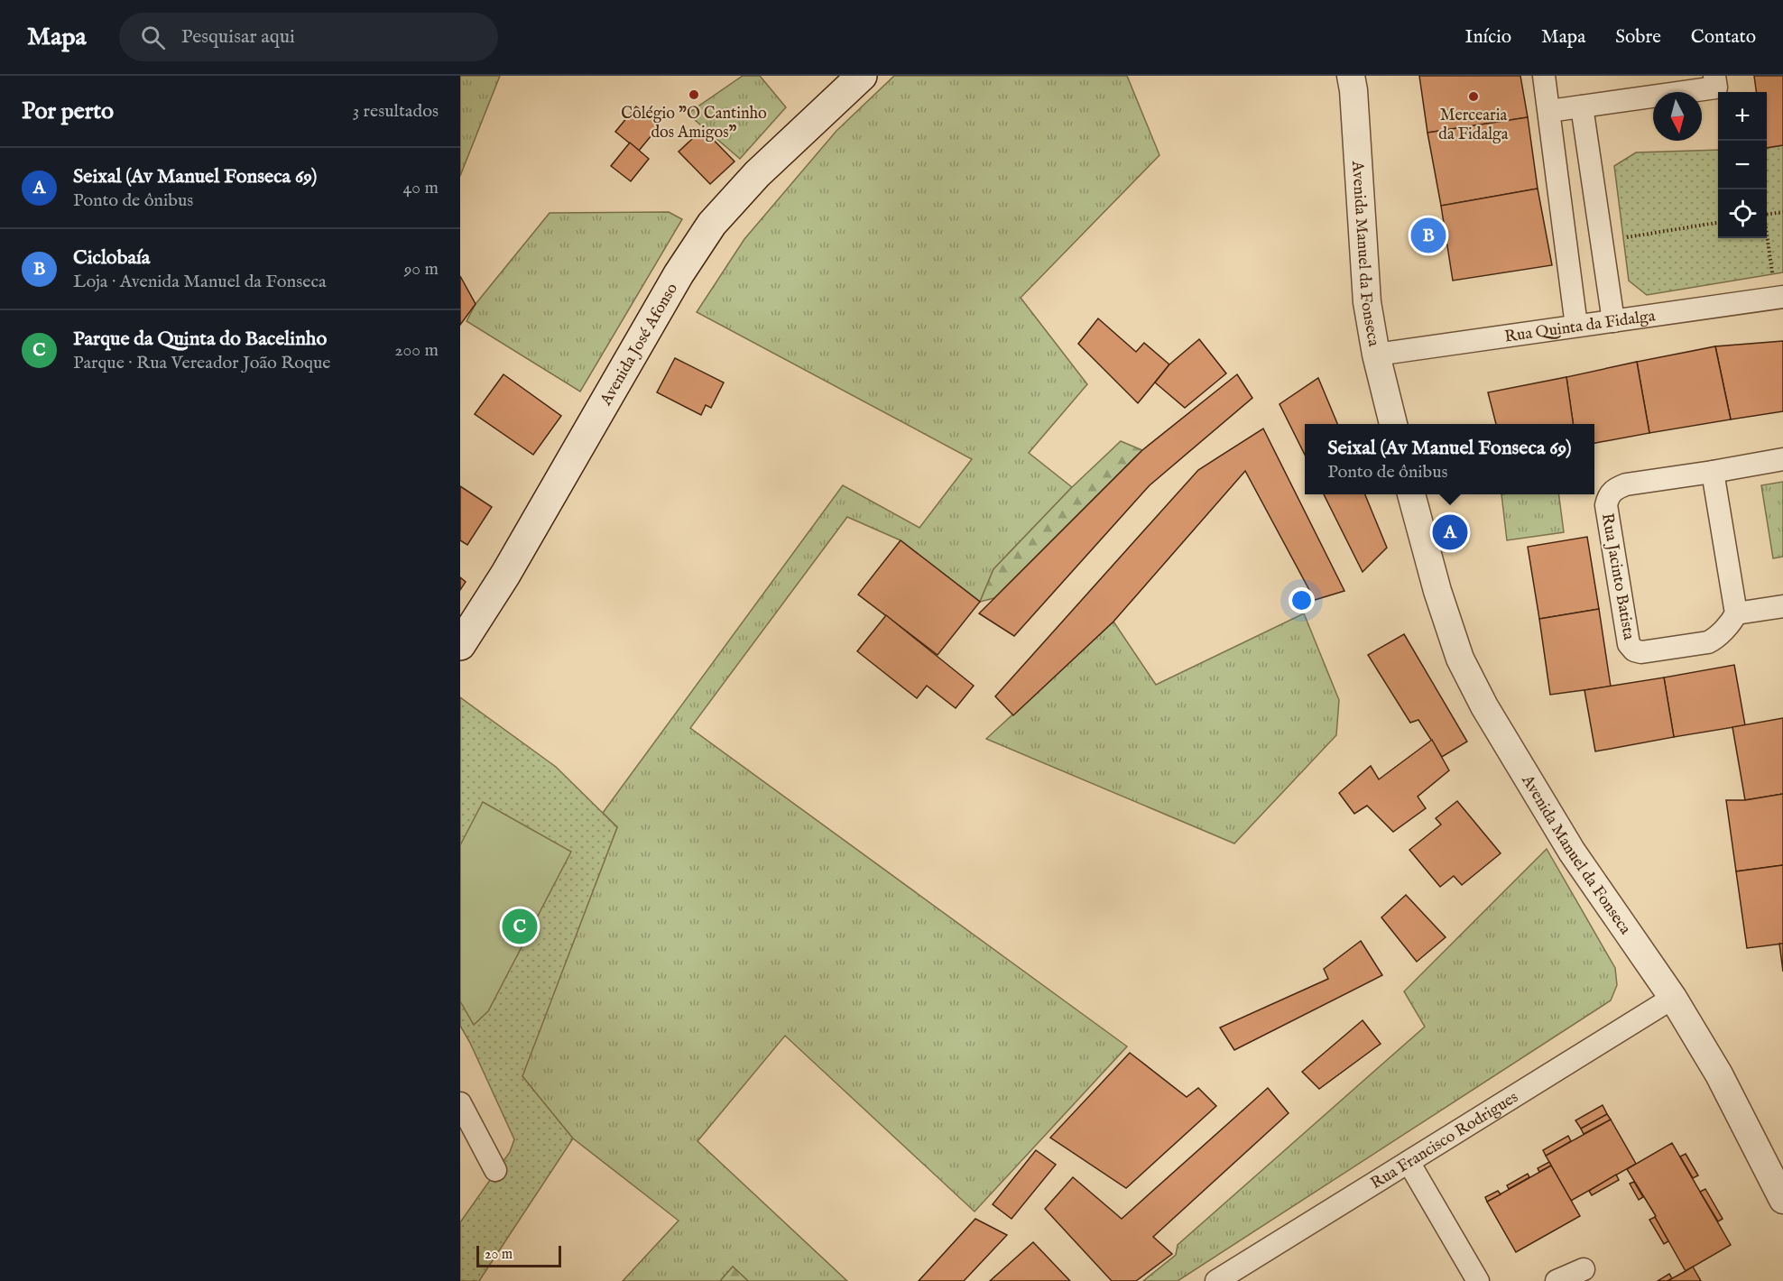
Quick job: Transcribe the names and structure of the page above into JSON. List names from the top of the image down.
{
  "streets": {
    "main road": ["Avenida José Afonso"],
    "street": [
      "Avenida Manuel da Fonseca",
      "Rua Quinta da Fidalga",
      "Rua Jacinto Batista",
      "Rua Francisco Rodrigues"
    ]
  },
  "crossings": [
    ["Avenida Manuel da Fonseca", "Rua Quinta da Fidalga"],
    ["Avenida Manuel da Fonseca", "Rua Francisco Rodrigues"]
  ],
  "places": ["Colégio \"O Cantinho dos Amigos\"", "Mercearia da Fidalga"],
  "scale_bar": "20 m",
  "north": "bottom",
  "page": {
    "header": "Mapa",
    "search": "Pesquisar aqui",
    "nav": [
      "Início",
      "Mapa",
      "Sobre",
      "Contato"
    ],
    "heading": ["Por perto", "3 resultados"],
    "map_buttons": ["+", "−"],
    "list": [
      {
        "mark": "A",
        "name": "Seixal (Av Manuel Fonseca 69)",
        "note": "Ponto de ônibus",
        "value": "40 m"
      },
      {
        "mark": "B",
        "name": "Ciclobaía",
        "note": "Loja · Avenida Manuel da Fonseca",
        "value": "90 m"
      },
      {
        "mark": "C",
        "name": "Parque da Quinta do Bacelinho",
        "note": "Parque · Rua Vereador João Roque",
        "value": "200 m"
      }
    ],
    "pins": ["B", "A", "C"],
    "popup": ["Seixal (Av Manuel Fonseca 69)", "Ponto de ônibus"],
    "scale": "20 m"
  }
}
